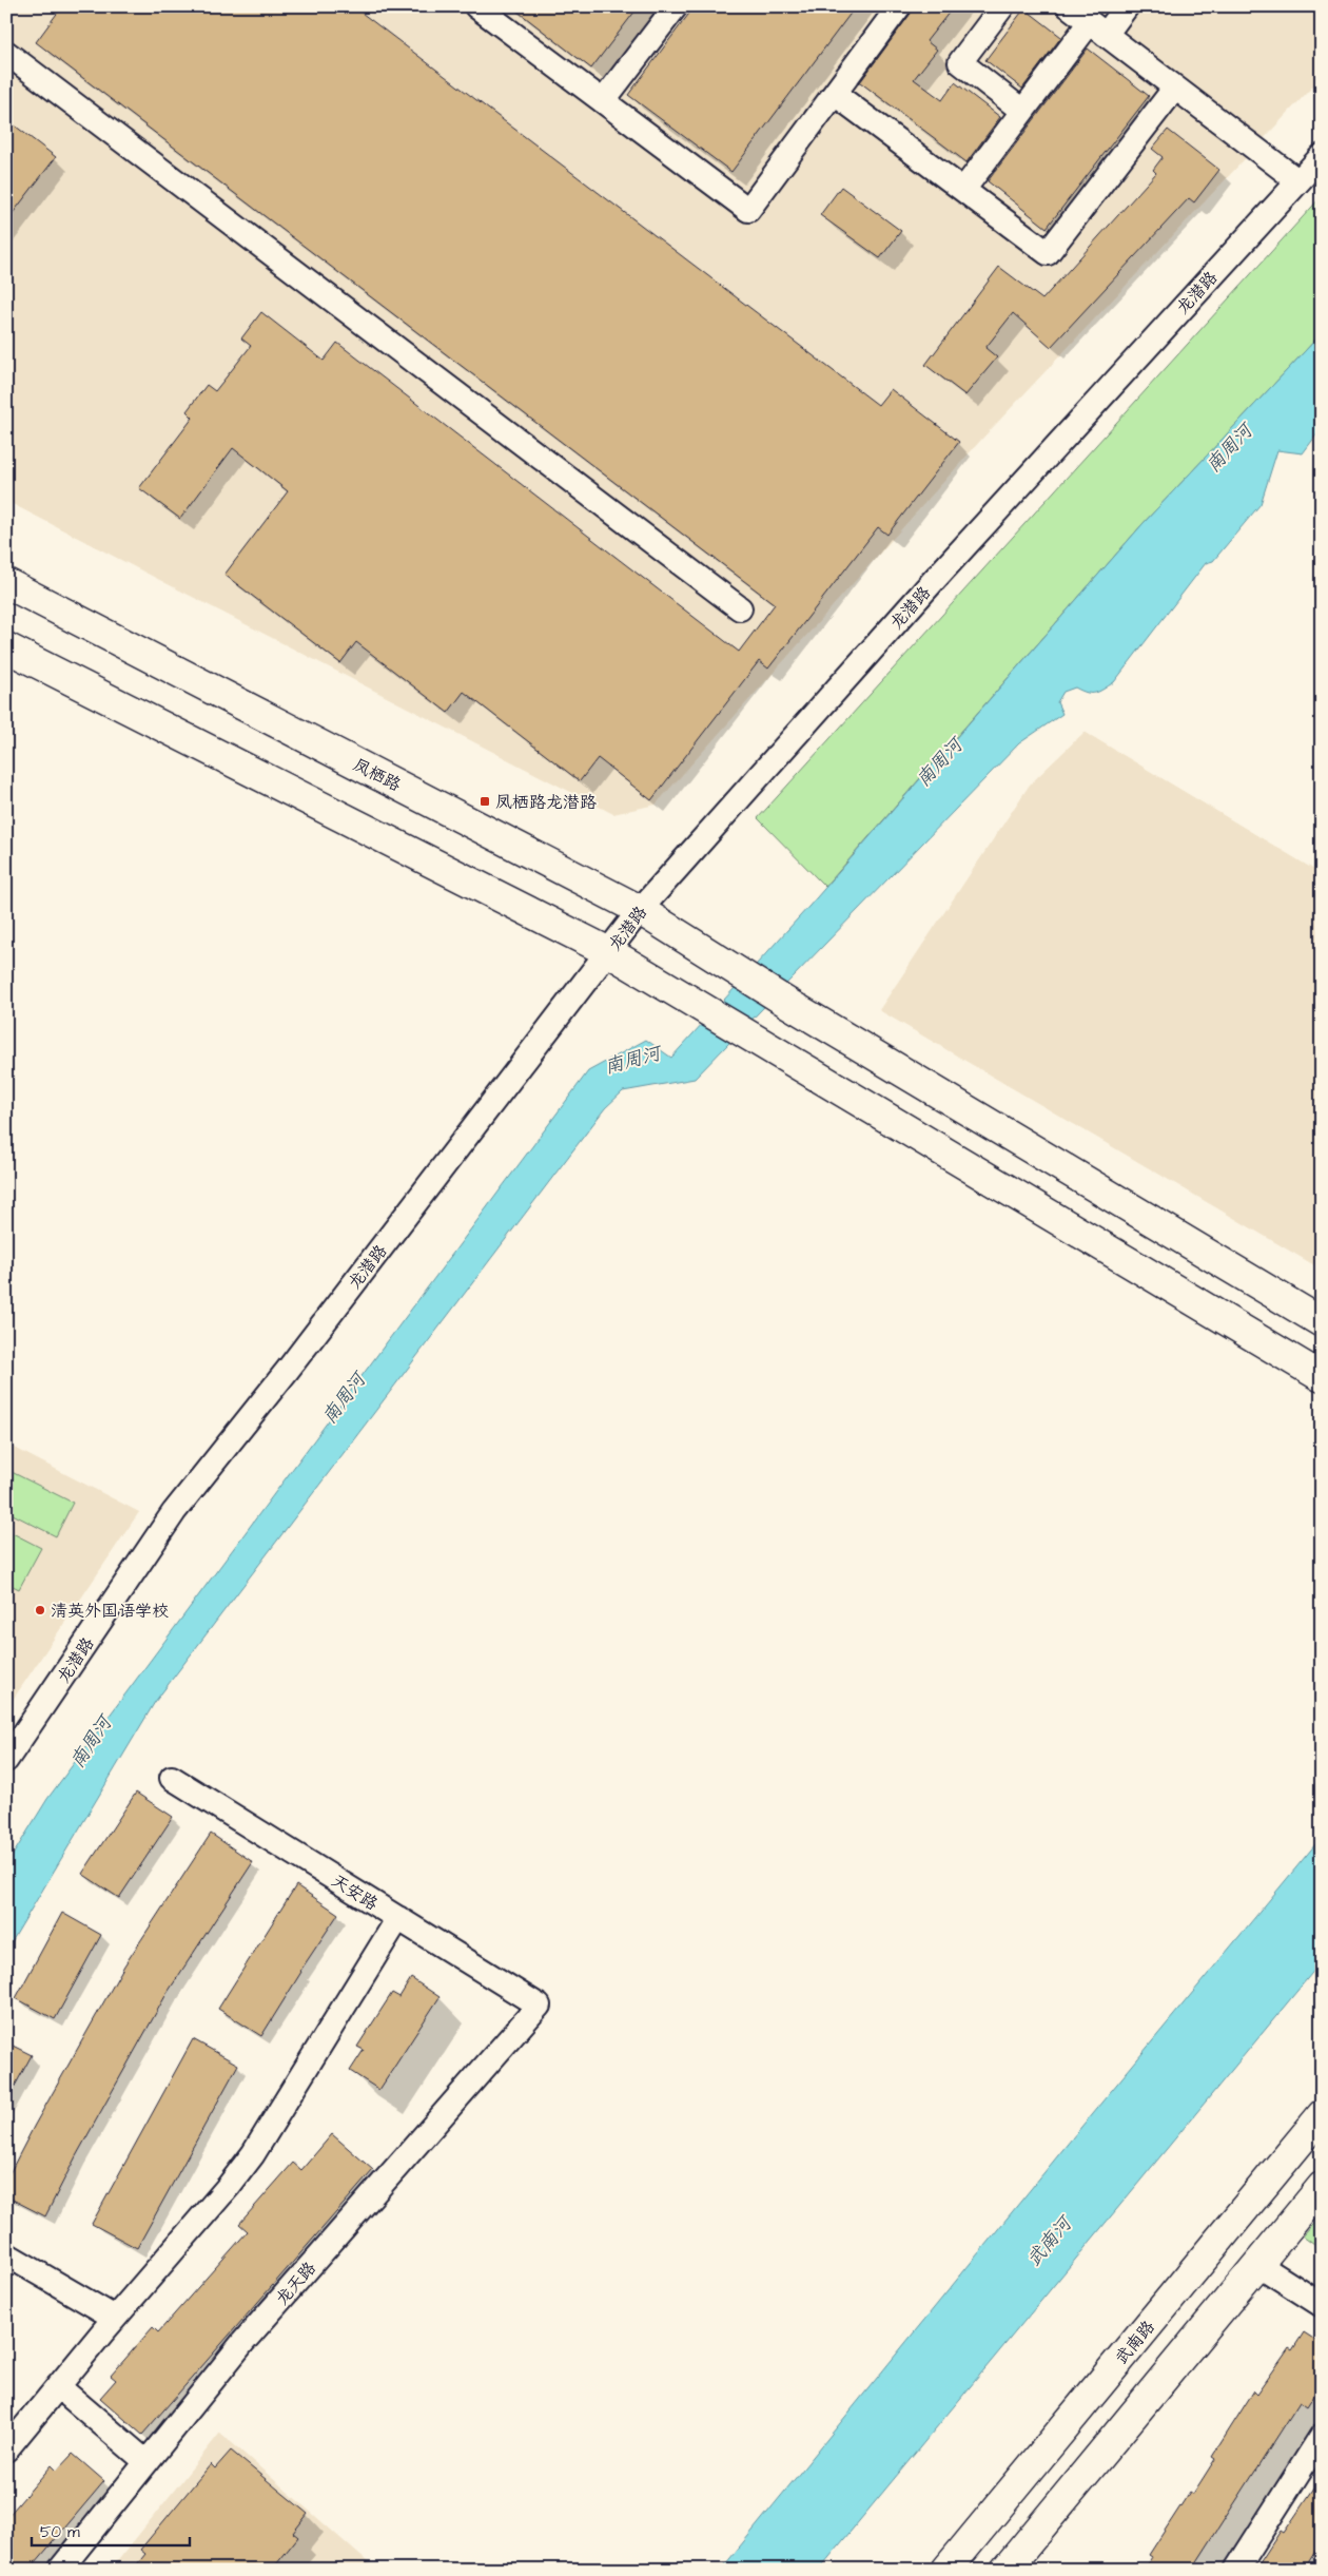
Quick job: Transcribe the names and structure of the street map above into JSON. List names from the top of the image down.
{
  "streets": {
    "main road": ["凤栖路", "武南路"],
    "street": ["龙潜路", "天安路", "龙天路"]
  },
  "crossings": [
    ["龙潜路", "凤栖路"],
    ["天安路", "龙天路"]
  ],
  "water": ["南周河", "武南河"],
  "places": {
    "transit": ["凤栖路龙潜路"],
    "other": ["清英外国语学校"]
  },
  "scale_bar": "50 m"
}
